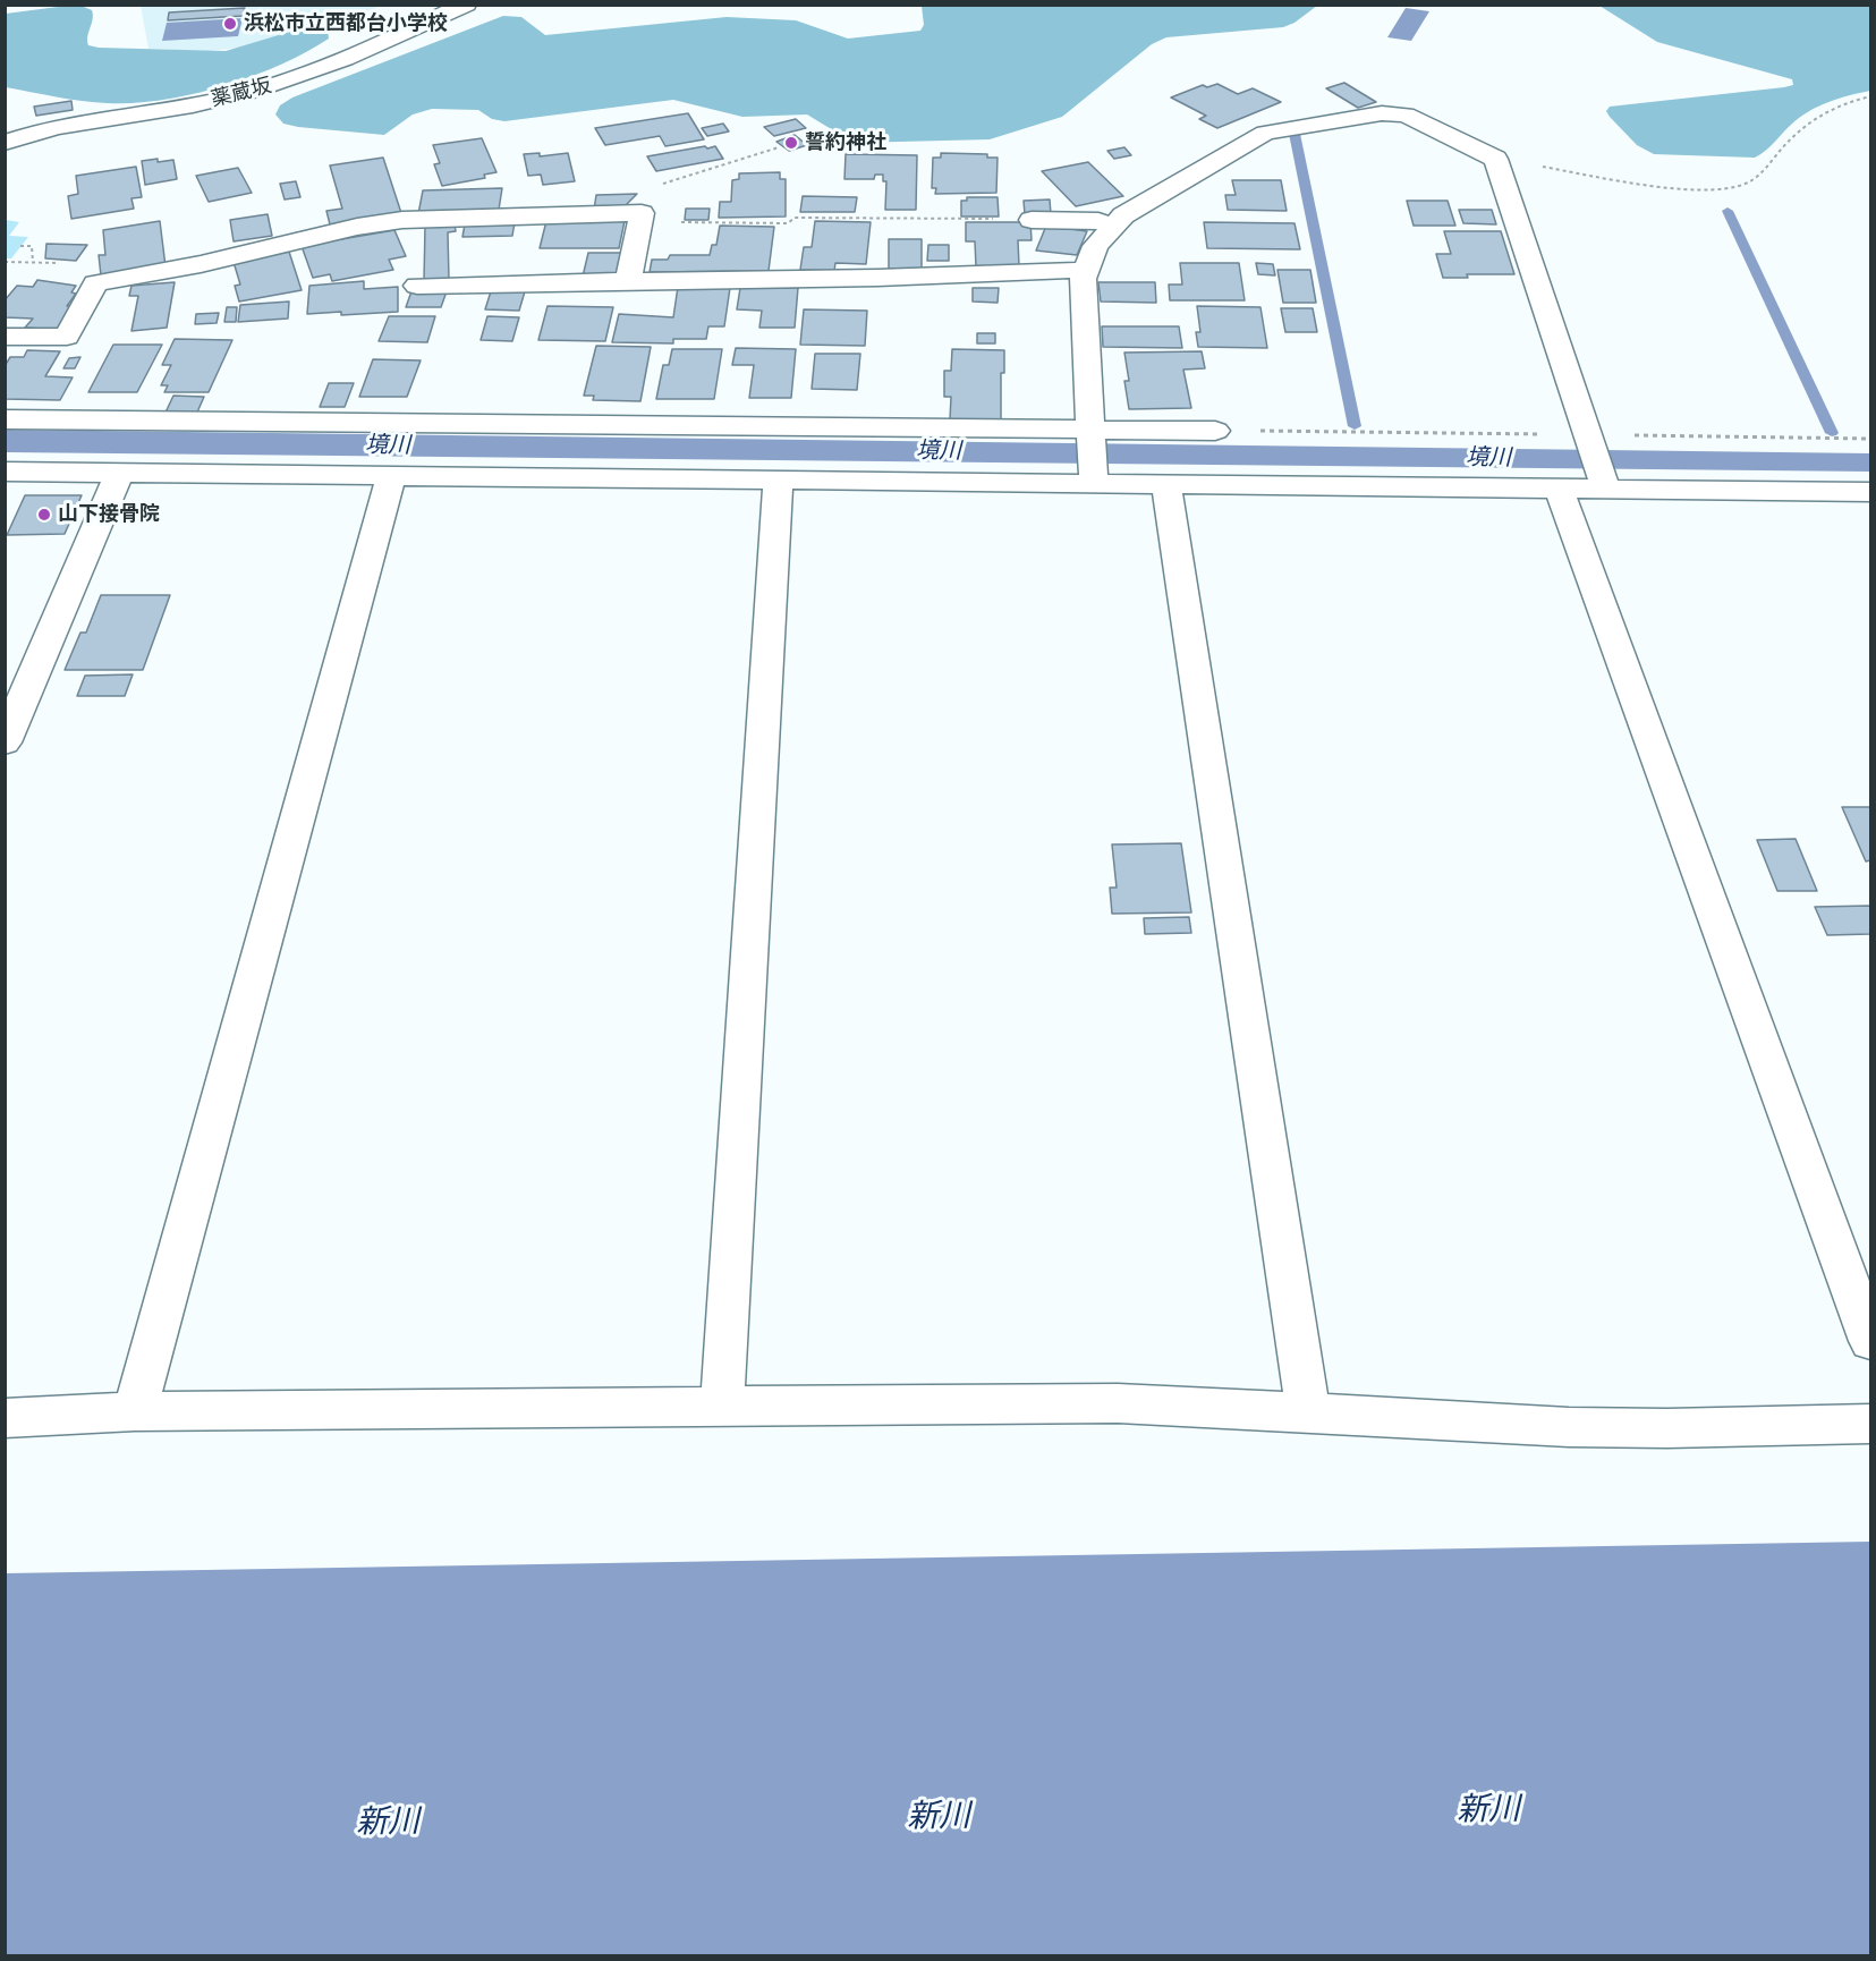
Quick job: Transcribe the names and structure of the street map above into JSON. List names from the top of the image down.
{
  "streets": {
    "street": ["薬蔵坂"]
  },
  "water": ["境川", "新川"],
  "places": ["浜松市立西都台小学校", "誓約神社", "山下接骨院"]
}
